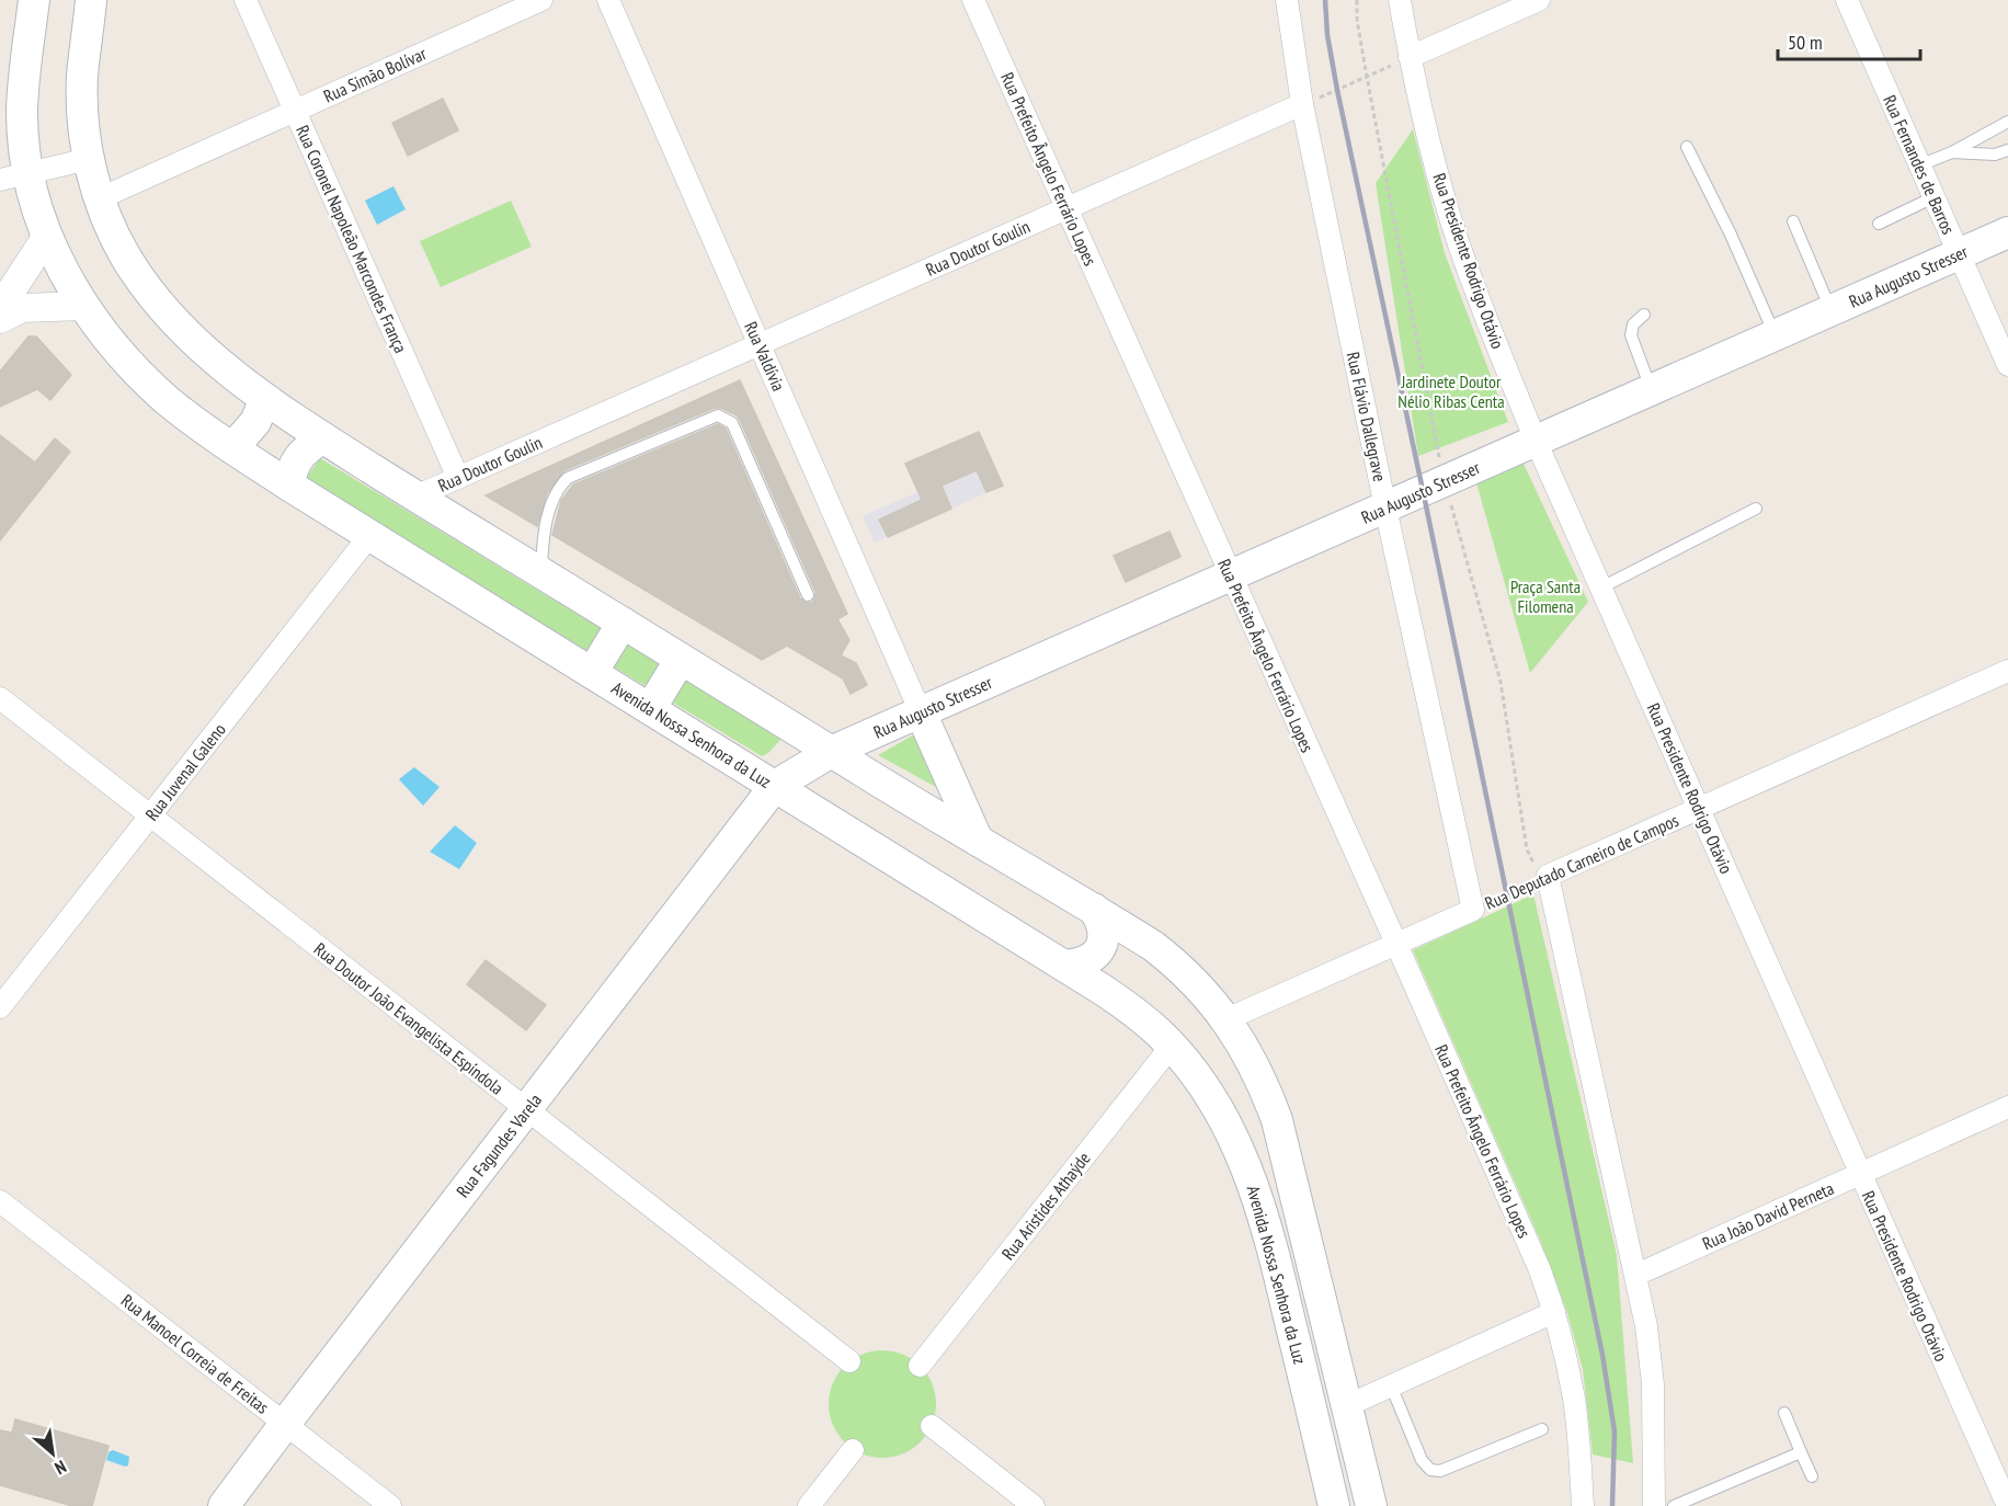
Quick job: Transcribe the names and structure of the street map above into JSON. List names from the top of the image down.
{
  "streets": {
    "main road": ["Rua Augusto Stresser", "Avenida Nossa Senhora da Luz", "Rua Fagundes Varela"],
    "street": [
      "Rua Simão Bolívar",
      "Rua Fernandes de Barros",
      "Rua Prefeito Ângelo Ferrário Lopes",
      "Rua Coronel Napoleão Marcondes França",
      "Rua Doutor Goulin",
      "Rua Presidente Rodrigo Otávio",
      "Rua Valdívia",
      "Rua Flávio Dallegrave",
      "Rua Juvenal Galeno",
      "Rua Deputado Carneiro de Campos",
      "Rua Doutor João Evangelista Espíndola",
      "Rua Aristides Athaýde",
      "Rua João David Perneta",
      "Rua Manoel Correia de Freitas"
    ]
  },
  "crossings": [
    ["Rua Simão Bolívar", "Rua Coronel Napoleão Marcondes França"],
    ["Rua Simão Bolívar", "Avenida Nossa Senhora da Luz"],
    ["Rua Fernandes de Barros", "Rua Augusto Stresser"],
    ["Rua Prefeito Ângelo Ferrário Lopes", "Rua Doutor Goulin"],
    ["Rua Prefeito Ângelo Ferrário Lopes", "Rua Augusto Stresser"],
    ["Rua Prefeito Ângelo Ferrário Lopes", "Rua Deputado Carneiro de Campos"],
    ["Rua Coronel Napoleão Marcondes França", "Rua Doutor Goulin"],
    ["Rua Doutor Goulin", "Rua Valdívia"],
    ["Rua Doutor Goulin", "Rua Flávio Dallegrave"],
    ["Rua Doutor Goulin", "Avenida Nossa Senhora da Luz"],
    ["Rua Presidente Rodrigo Otávio", "Rua Augusto Stresser"],
    ["Rua Presidente Rodrigo Otávio", "Rua Deputado Carneiro de Campos"],
    ["Rua Presidente Rodrigo Otávio", "Rua João David Perneta"],
    ["Rua Augusto Stresser", "Rua Valdívia"],
    ["Rua Augusto Stresser", "Rua Flávio Dallegrave"],
    ["Rua Augusto Stresser", "Avenida Nossa Senhora da Luz"],
    ["Rua Augusto Stresser", "Rua Fagundes Varela"],
    ["Rua Flávio Dallegrave", "Rua Deputado Carneiro de Campos"],
    ["Avenida Nossa Senhora da Luz", "Rua Juvenal Galeno"],
    ["Avenida Nossa Senhora da Luz", "Rua Deputado Carneiro de Campos"],
    ["Avenida Nossa Senhora da Luz", "Rua Fagundes Varela"],
    ["Avenida Nossa Senhora da Luz", "Rua Aristides Athaýde"],
    ["Rua Juvenal Galeno", "Rua Doutor João Evangelista Espíndola"],
    ["Rua Doutor João Evangelista Espíndola", "Rua Fagundes Varela"],
    ["Rua Fagundes Varela", "Rua Manoel Correia de Freitas"]
  ],
  "parks": ["Jardinete Doutor Nélio Ribas Centa", "Praça Santa Filomena"],
  "scale_bar": "50 m",
  "north": "bottom right"
}
